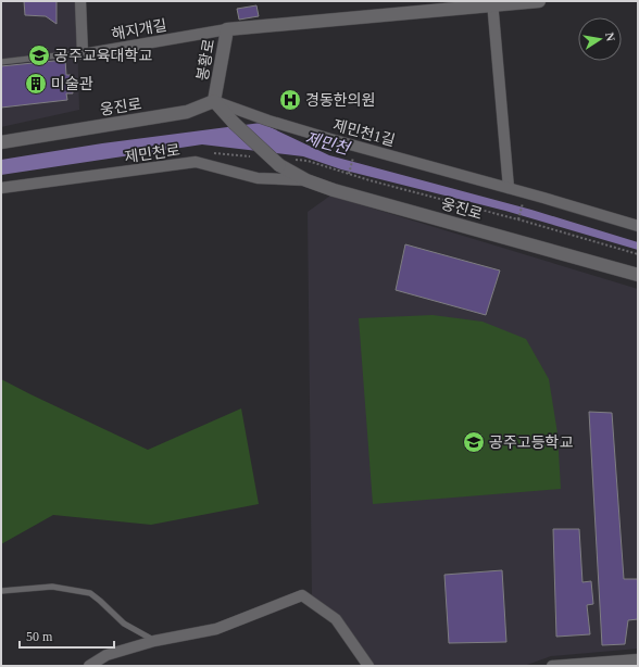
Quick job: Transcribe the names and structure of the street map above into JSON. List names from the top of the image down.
{
  "streets": {
    "main road": ["봉황로", "웅진로"],
    "street": ["해지개길", "제민천1길", "제민천로"]
  },
  "crossings": [
    ["해지개길", "봉황로"],
    ["봉황로", "웅진로"],
    ["봉황로", "제민천1길"],
    ["웅진로", "제민천1길"],
    ["웅진로", "제민천로"]
  ],
  "water": ["제민천"],
  "places": {
    "school or university": ["공주교육대학교", "공주고등학교"],
    "building": ["미술관"],
    "hospital": ["경동한의원"]
  },
  "scale_bar": "50 m",
  "north": "right"
}
